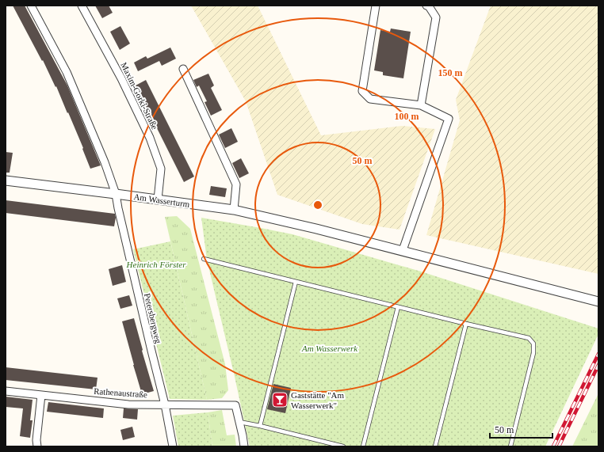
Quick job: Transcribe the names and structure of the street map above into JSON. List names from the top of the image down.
{
  "streets": {
    "street": [
      "Maxim-Gorki-Straße",
      "Am Wasserturm",
      "Petersbergweg",
      "Rathenaustraße"
    ]
  },
  "crossings": [
    ["Maxim-Gorki-Straße", "Am Wasserturm"],
    ["Am Wasserturm", "Petersbergweg"],
    ["Petersbergweg", "Rathenaustraße"]
  ],
  "parks": ["Heinrich Förster", "Am Wasserwerk"],
  "places": {
    "bar": ["Gaststätte \"Am Wasserwerk\""]
  },
  "scale_bar": "50 m",
  "rings": ["150 m", "100 m", "50 m"]
}
